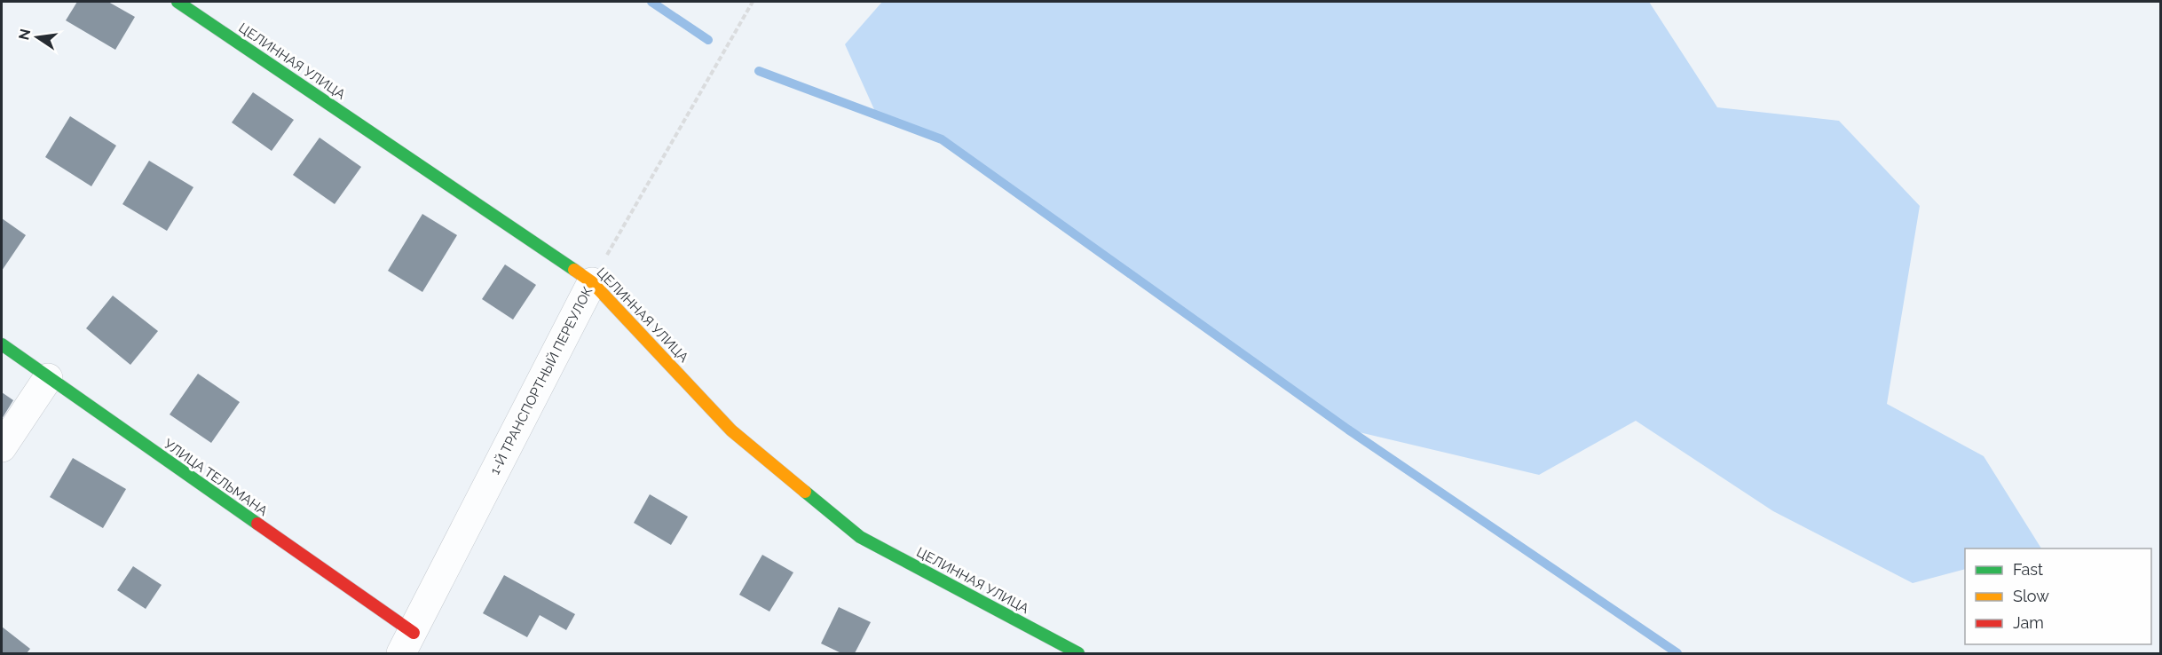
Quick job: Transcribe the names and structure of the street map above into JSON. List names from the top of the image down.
{
  "streets": {
    "street": ["ЦЕЛИННАЯ УЛИЦА", "1-Й ТРАНСПОРТНЫЙ ПЕРЕУЛОК", "УЛИЦА ТЕЛЬМАНА"]
  },
  "crossings": [
    ["ЦЕЛИННАЯ УЛИЦА", "1-Й ТРАНСПОРТНЫЙ ПЕРЕУЛОК"],
    ["1-Й ТРАНСПОРТНЫЙ ПЕРЕУЛОК", "УЛИЦА ТЕЛЬМАНА"]
  ],
  "legend": ["Fast", "Slow", "Jam"],
  "north": "left"
}
